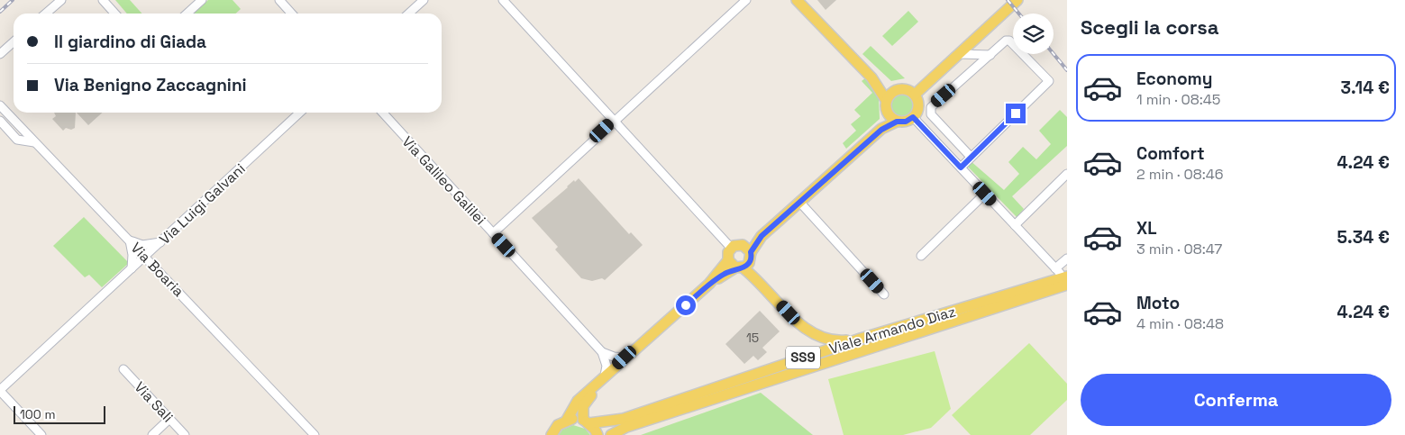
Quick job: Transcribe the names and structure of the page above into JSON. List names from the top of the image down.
{
  "streets": {
    "main road": ["Viale Armando Diaz", "SS9"],
    "street": [
      "Via Galileo Galilei",
      "Via Luigi Galvani",
      "Via Boaria",
      "Via Sali"
    ]
  },
  "crossings": [
    ["Via Luigi Galvani", "Via Boaria"],
    ["Viale Armando Diaz", "SS9"]
  ],
  "house_numbers": ["15"],
  "scale_bar": "100 m",
  "page": {
    "heading": "Scegli la corsa",
    "banner": ["Il giardino di Giada", "Via Benigno Zaccagnini"],
    "list": [
      {
        "name": "Economy",
        "note": "1 min · 08:45",
        "value": "3.14 €"
      },
      {
        "name": "Comfort",
        "note": "2 min · 08:46",
        "value": "4.24 €"
      },
      {
        "name": "XL",
        "note": "3 min · 08:47",
        "value": "5.34 €"
      },
      {
        "name": "Moto",
        "note": "4 min · 08:48",
        "value": "4.24 €"
      }
    ],
    "buttons": "Conferma",
    "scale": "100 m"
  }
}
